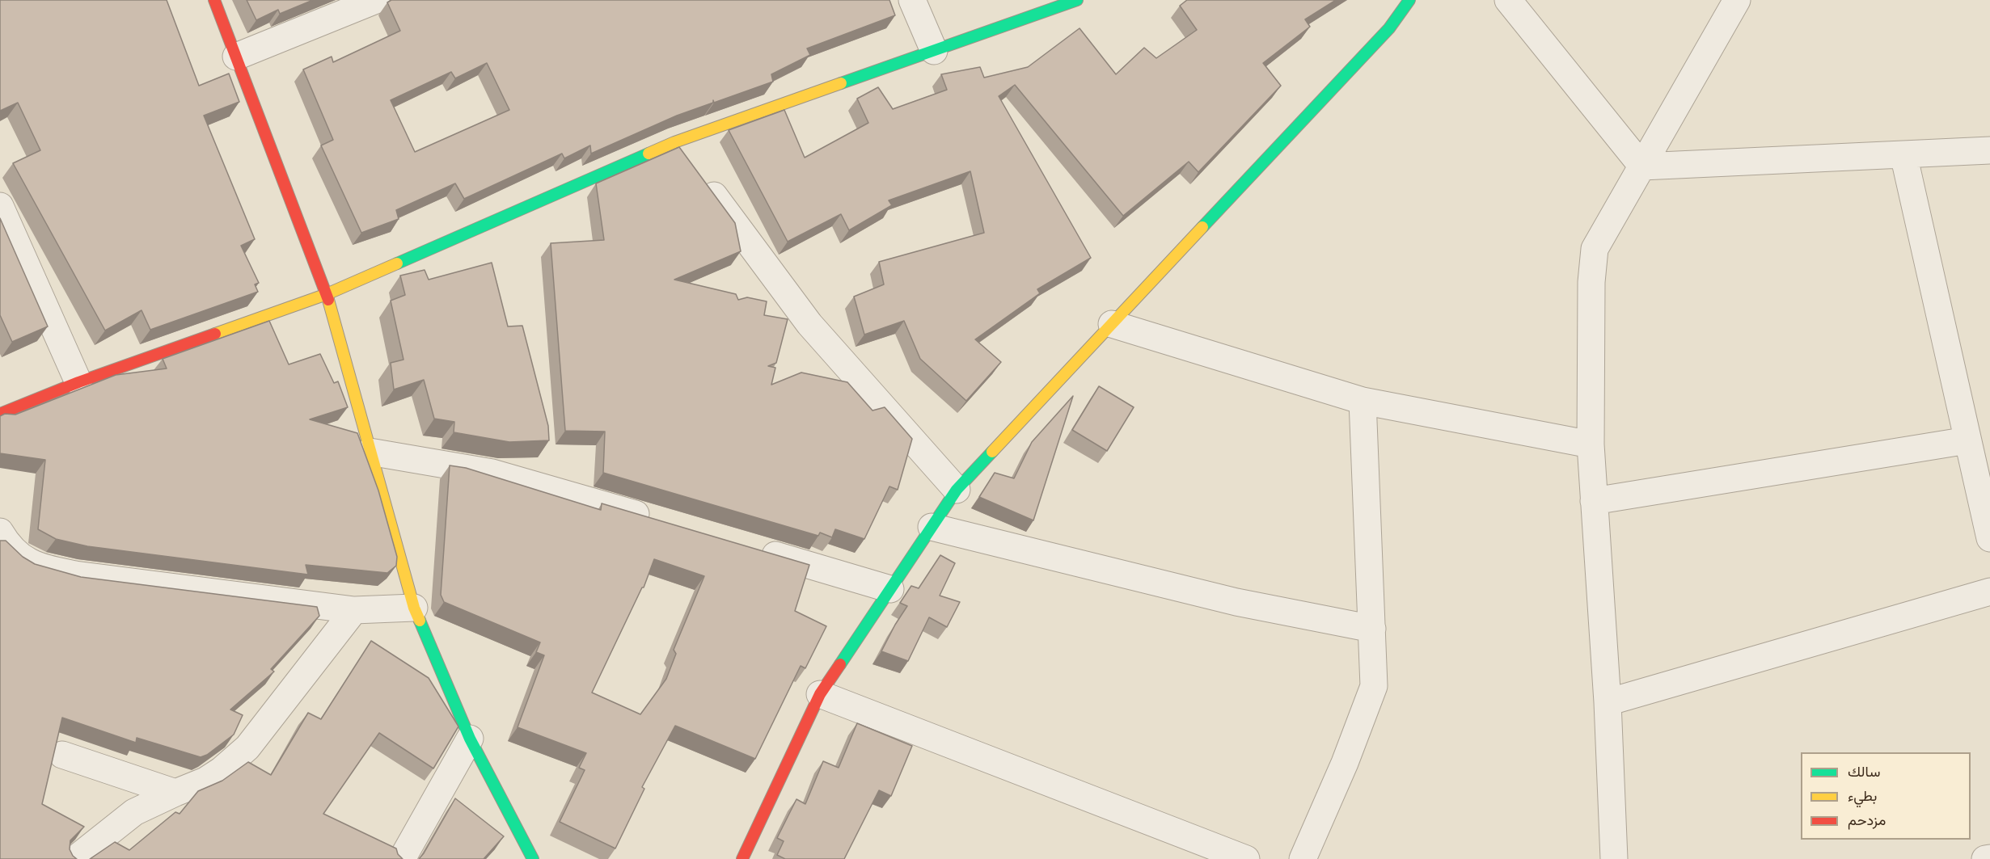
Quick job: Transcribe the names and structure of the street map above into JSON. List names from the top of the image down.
{
  "legend": ["سالك", "بطيء", "مزدحم"]
}
